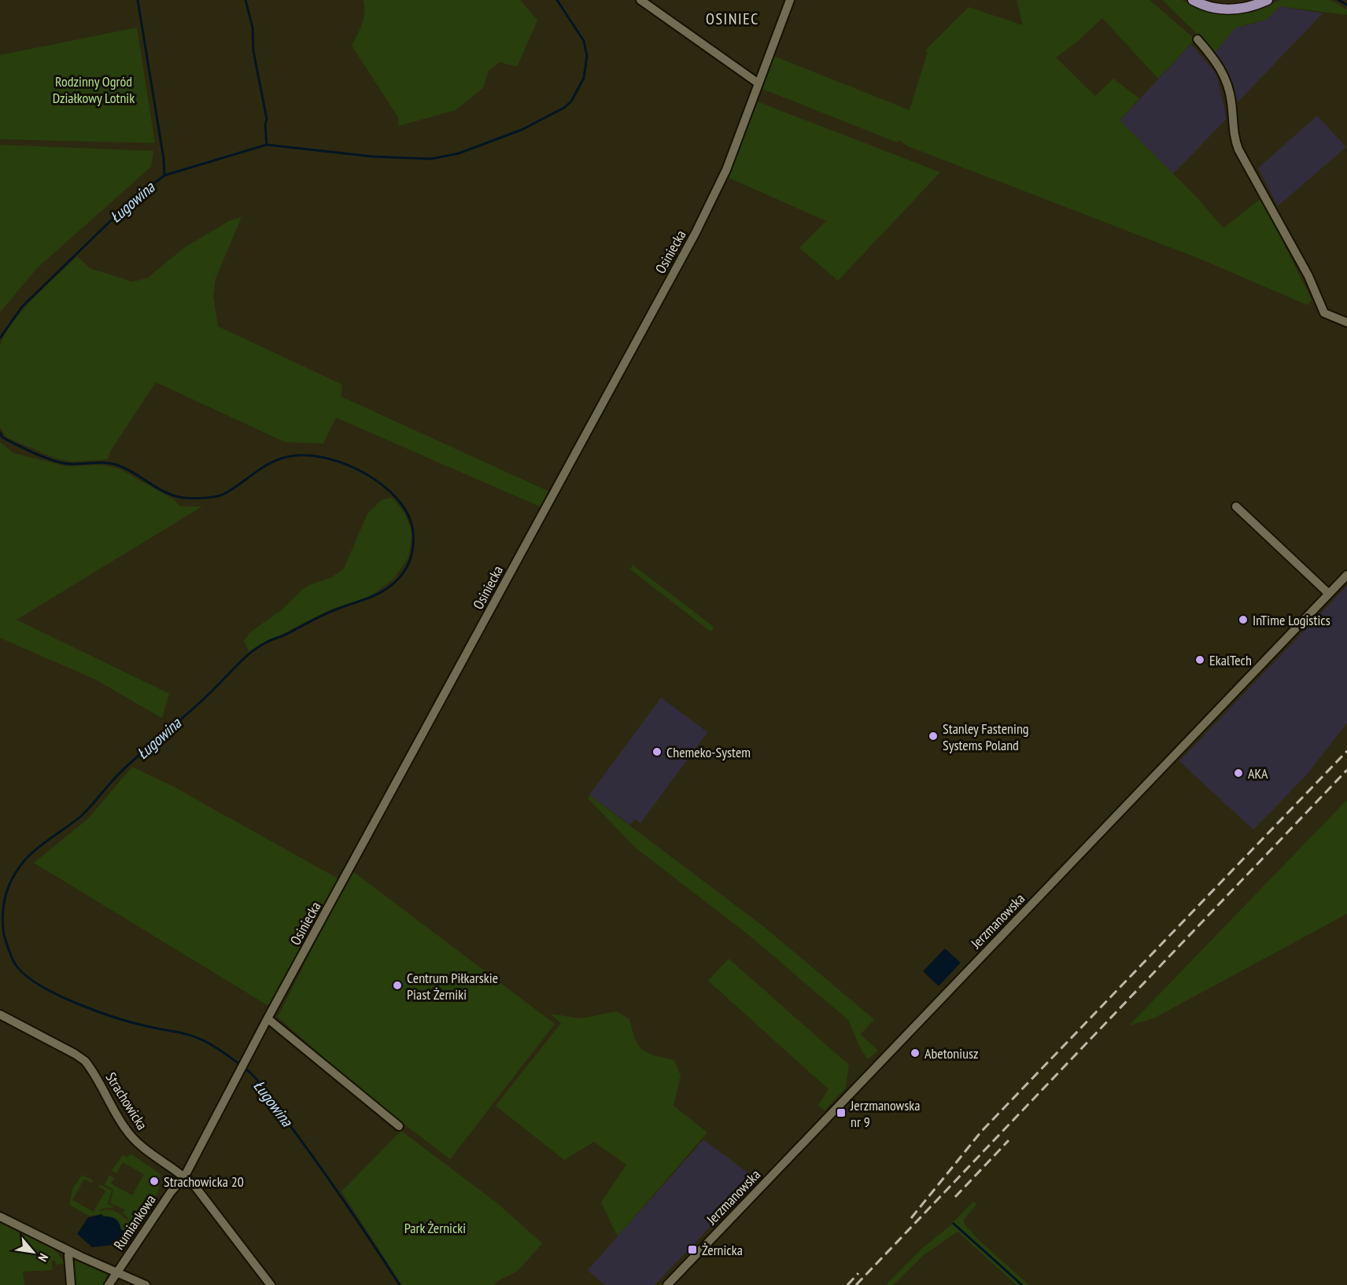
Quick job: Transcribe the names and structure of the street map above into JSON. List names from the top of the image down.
{
  "streets": {
    "street": [
      "Osiniecka",
      "Jerzmanowska",
      "Strachowicka",
      "Rumiankowa"
    ]
  },
  "crossings": [
    ["Osiniecka", "Strachowicka"],
    ["Osiniecka", "Rumiankowa"],
    ["Strachowicka", "Rumiankowa"]
  ],
  "districts": ["OSINIEC"],
  "water": ["Ługowina"],
  "parks": ["Rodzinny Ogród Działkowy Lotnik", "Park Żernicki"],
  "places": {
    "other": [
      "InTime Logistics",
      "EkalTech",
      "Stanley Fastening Systems Poland",
      "Chemeko-System",
      "AKA",
      "Centrum Piłkarskie Piast Żerniki",
      "Abetoniusz",
      "Strachowicka 20"
    ],
    "transit": ["Jerzmanowska nr 9", "Żernicka"]
  },
  "north": "bottom right"
}
